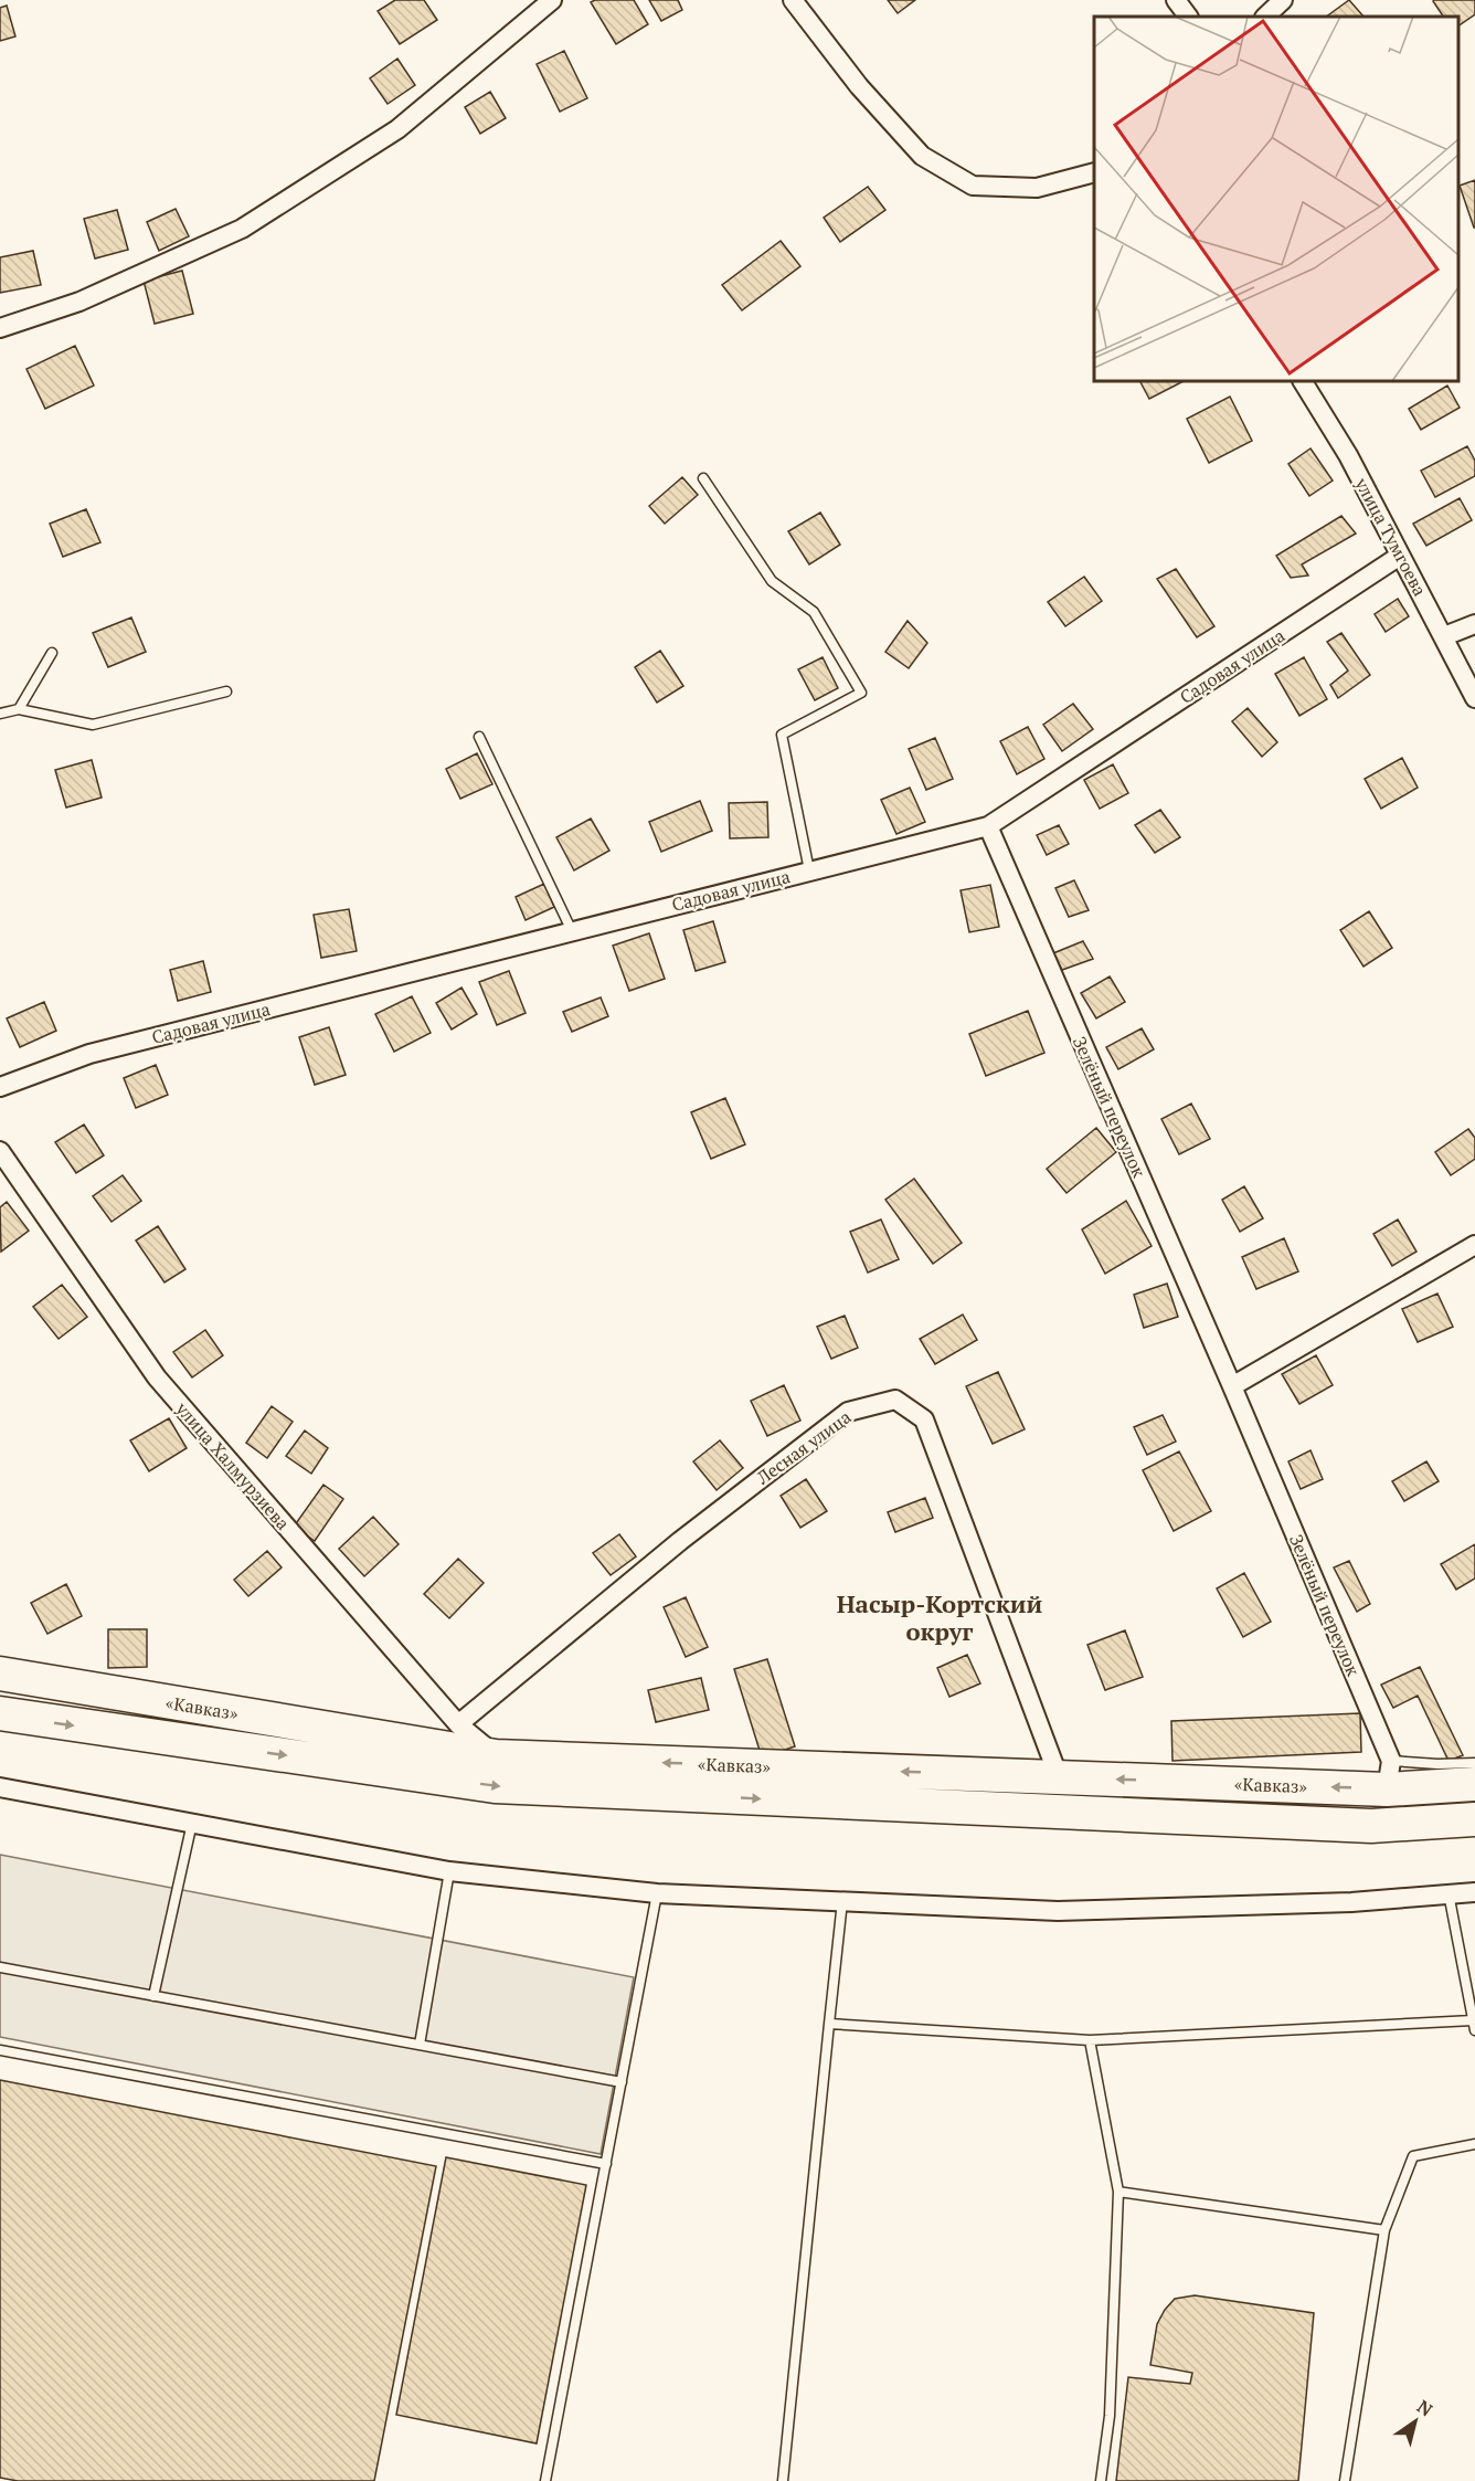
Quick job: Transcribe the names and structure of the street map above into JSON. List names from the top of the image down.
{
  "streets": {
    "highway": ["«Кавказ»"],
    "street": [
      "улица Тумгоева",
      "Садовая улица",
      "Зелёный переулок",
      "Лесная улица",
      "улица Халмурзиева"
    ]
  },
  "crossings": [
    ["улица Тумгоева", "Садовая улица"],
    ["Садовая улица", "Зелёный переулок"],
    ["Зелёный переулок", "«Кавказ»"],
    ["Лесная улица", "улица Халмурзиева"],
    ["Лесная улица", "«Кавказ»"],
    ["улица Халмурзиева", "«Кавказ»"]
  ],
  "districts": ["Насыр-Кортский округ"],
  "north": "top right"
}
